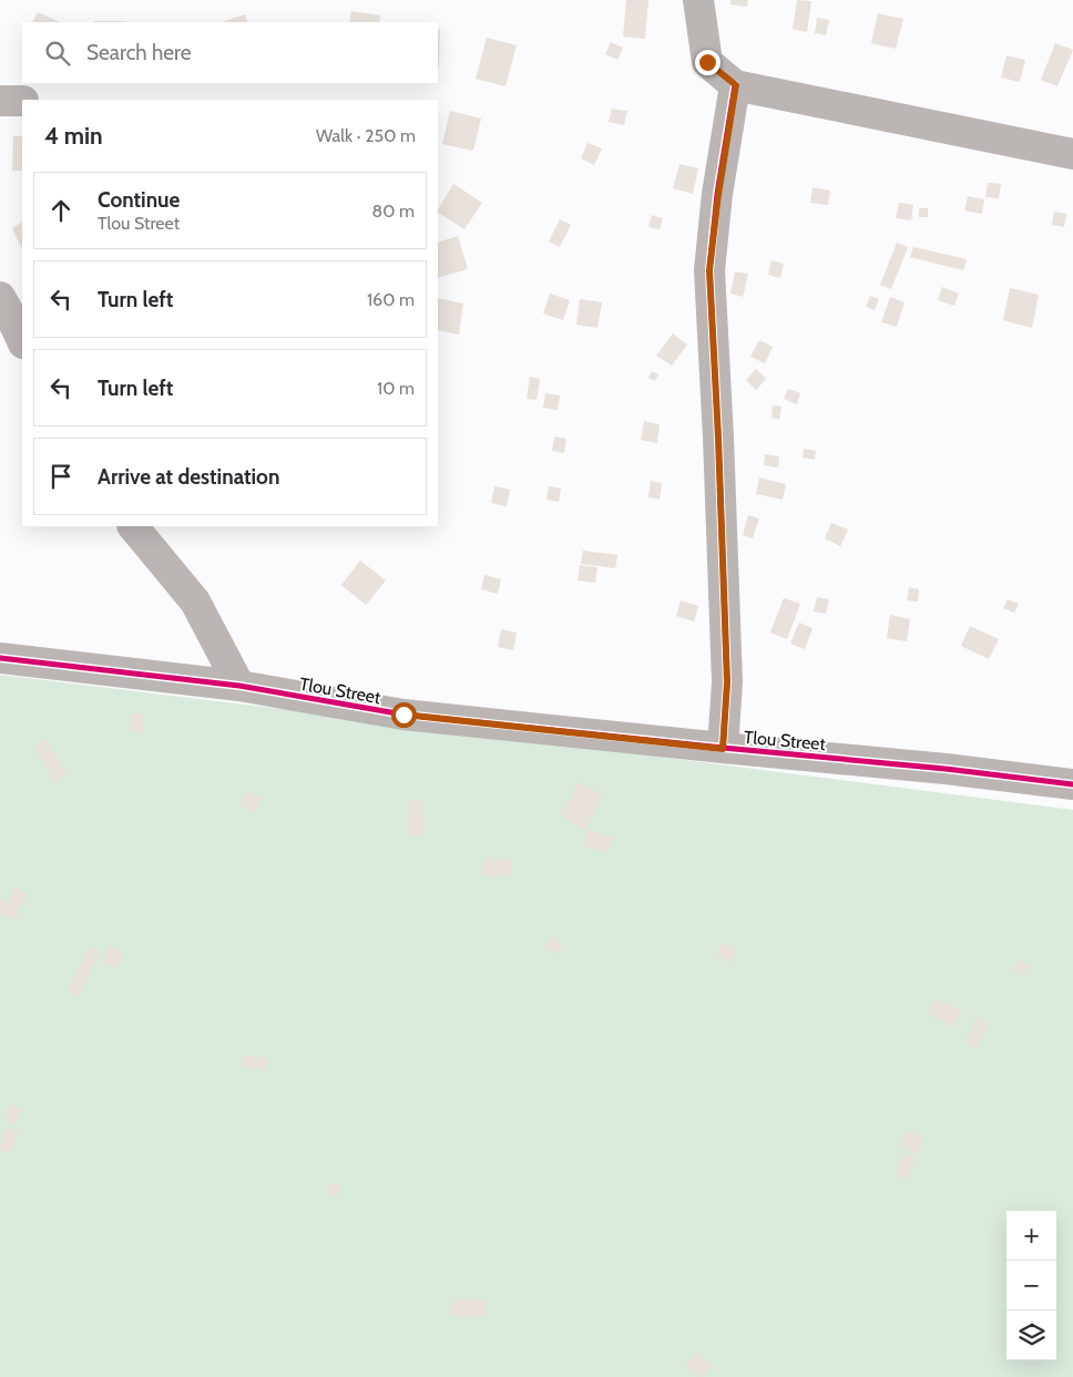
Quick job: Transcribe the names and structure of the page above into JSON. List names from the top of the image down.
{
  "streets": {
    "street": ["Tlou Street"]
  },
  "page": {
    "search": "Search here",
    "heading": ["4 min", "Walk · 250 m"],
    "list": [
      ["Continue", "Tlou Street", "80 m"],
      ["Turn left", "160 m"],
      ["Turn left", "10 m"],
      "Arrive at destination"
    ],
    "map_buttons": ["+", "−"]
  }
}
